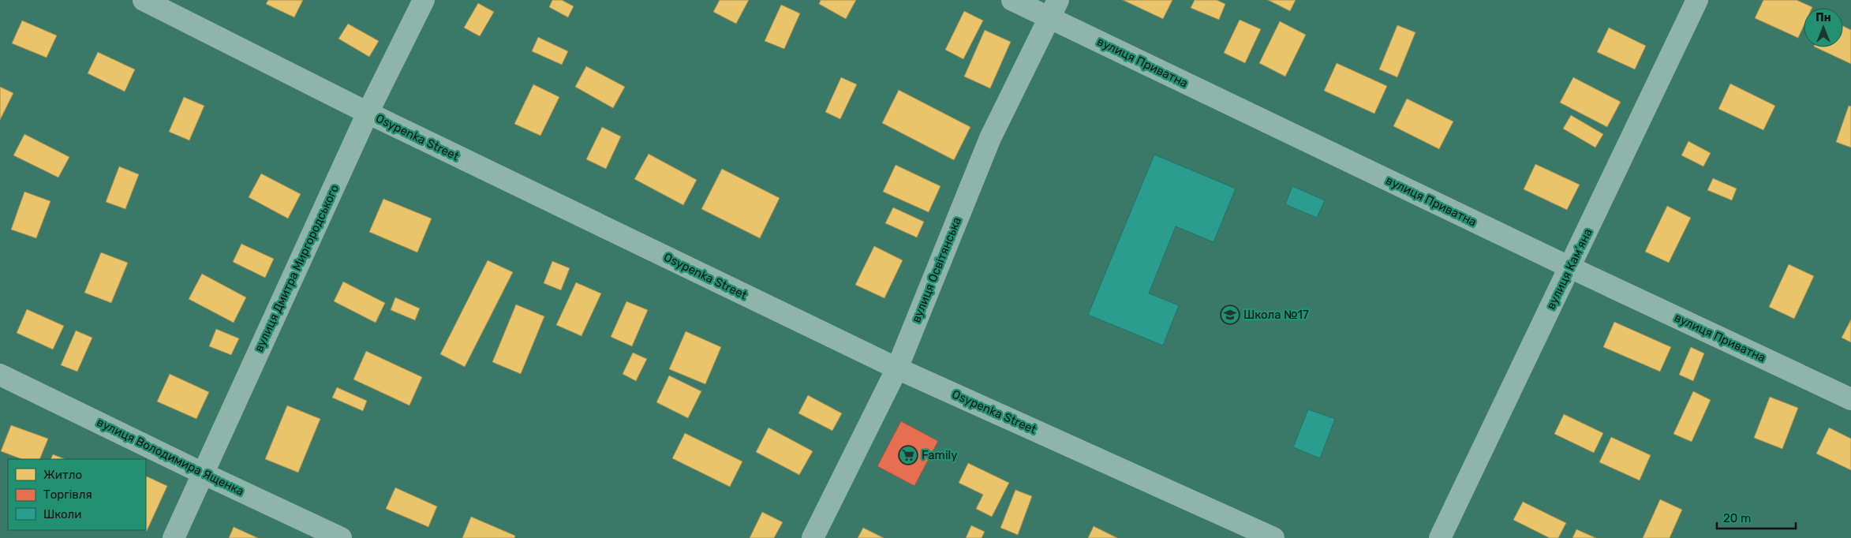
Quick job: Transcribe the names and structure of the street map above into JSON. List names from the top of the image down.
{
  "streets": {
    "street": [
      "вулиця Приватна",
      "Osypenka Street",
      "вулиця Дмитра Миргородського",
      "вулиця Кам’яна",
      "вулиця Освітянська",
      "вулиця Володимира Ященка"
    ]
  },
  "crossings": [
    ["вулиця Приватна", "вулиця Кам’яна"],
    ["вулиця Приватна", "вулиця Освітянська"],
    ["Osypenka Street", "вулиця Дмитра Миргородського"],
    ["Osypenka Street", "вулиця Освітянська"],
    ["вулиця Дмитра Миргородського", "вулиця Володимира Ященка"]
  ],
  "places": {
    "school or university": ["Школа №17"],
    "supermarket": ["Family"]
  },
  "legend": ["Житло", "Торгівля", "Школи"],
  "scale_bar": "20 m",
  "north": "top"
}
